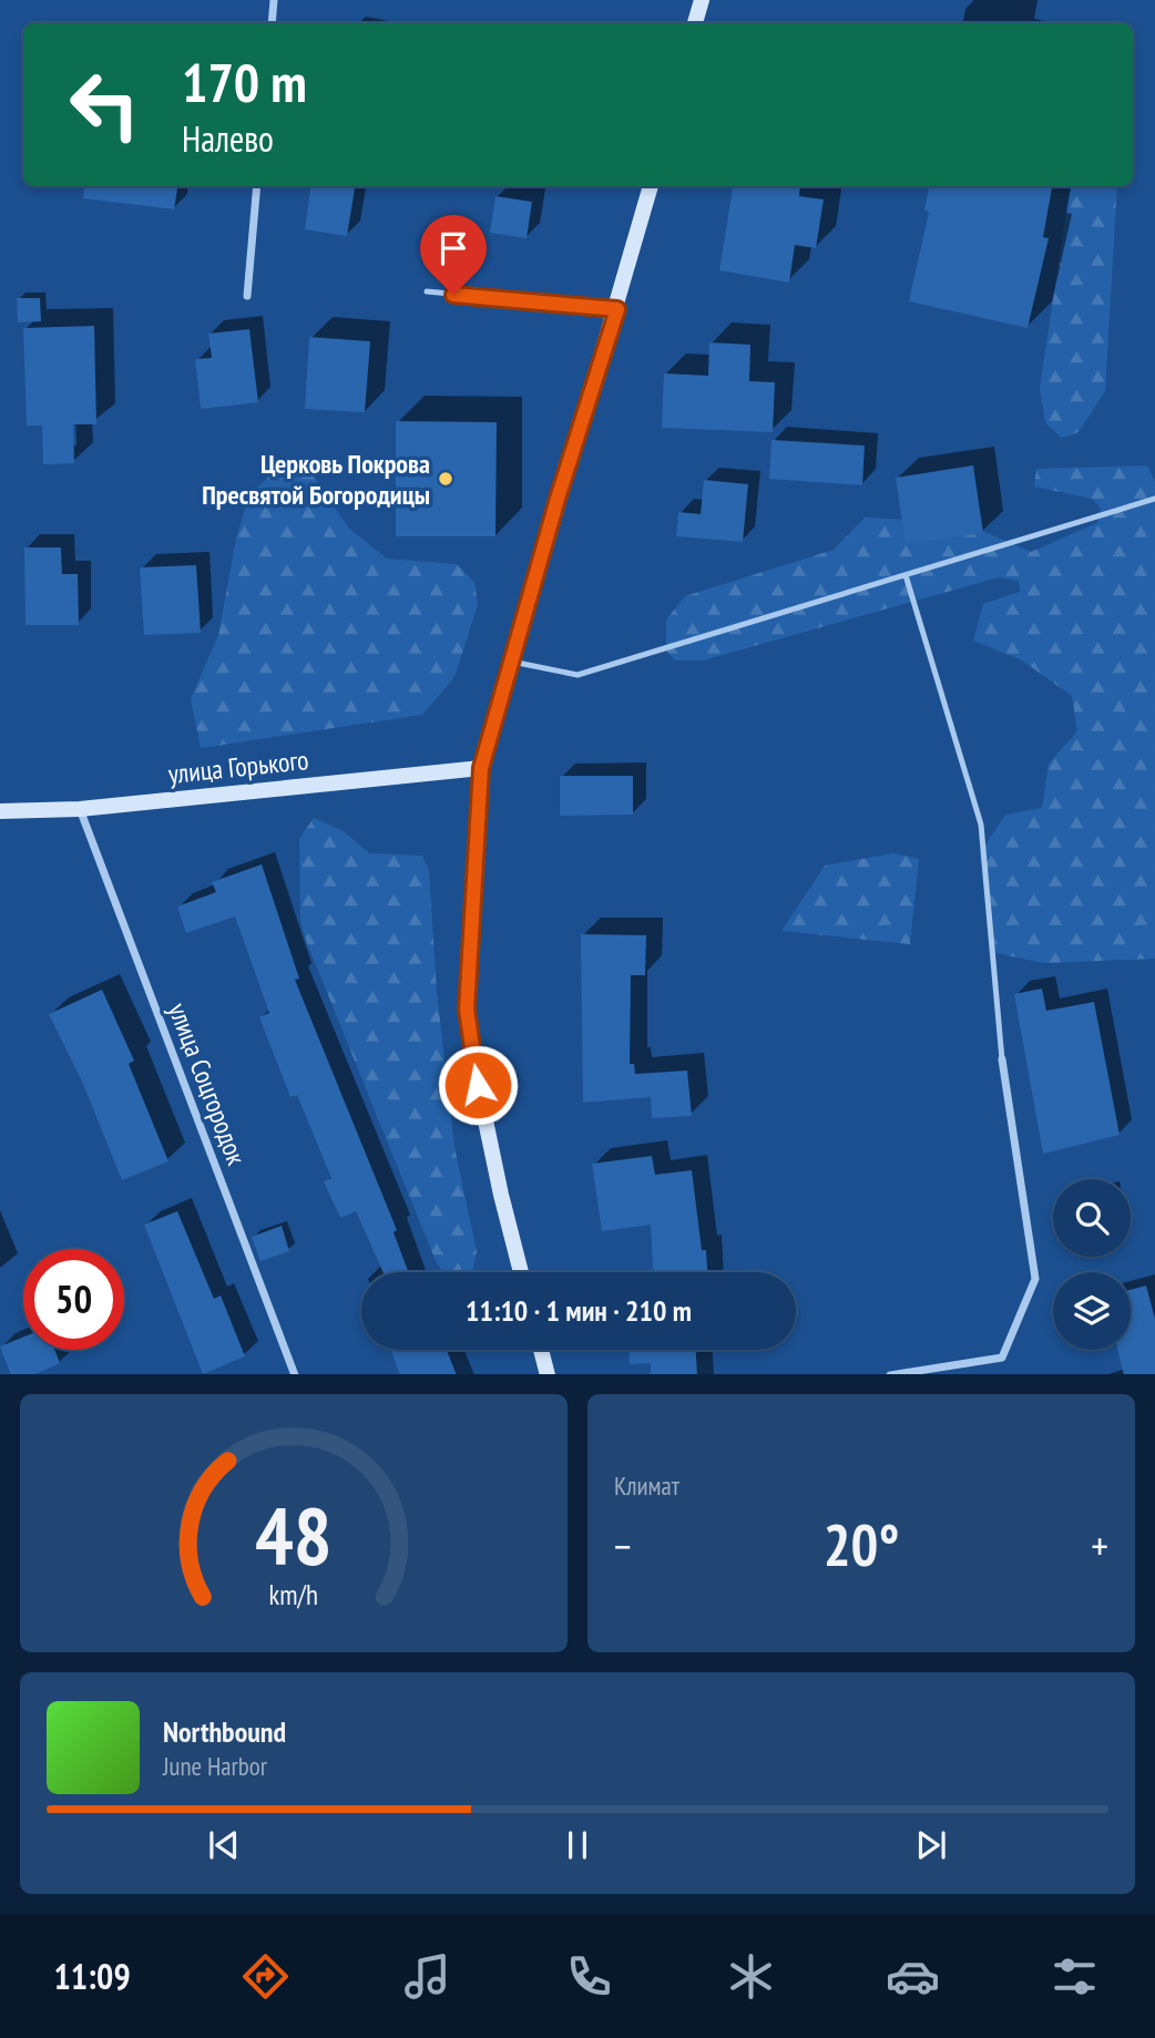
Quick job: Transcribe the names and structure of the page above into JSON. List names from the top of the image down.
{
  "streets": {
    "main road": ["улица Горького"],
    "street": ["улица Соцгородок"]
  },
  "crossings": [
    ["улица Горького", "улица Соцгородок"]
  ],
  "places": ["Церковь Покрова Пресвятой Богородицы"],
  "page": {
    "turn": ["170 m", "Налево"],
    "limit": "50",
    "trip": "11:10 · 1 мин · 210 m",
    "tile": "Климат",
    "heat": ["−", "20°", "+"],
    "song": ["Northbound", "June Harbor"],
    "tabs": "11:09",
    "gauge": ["48", "km/h"]
  }
}
